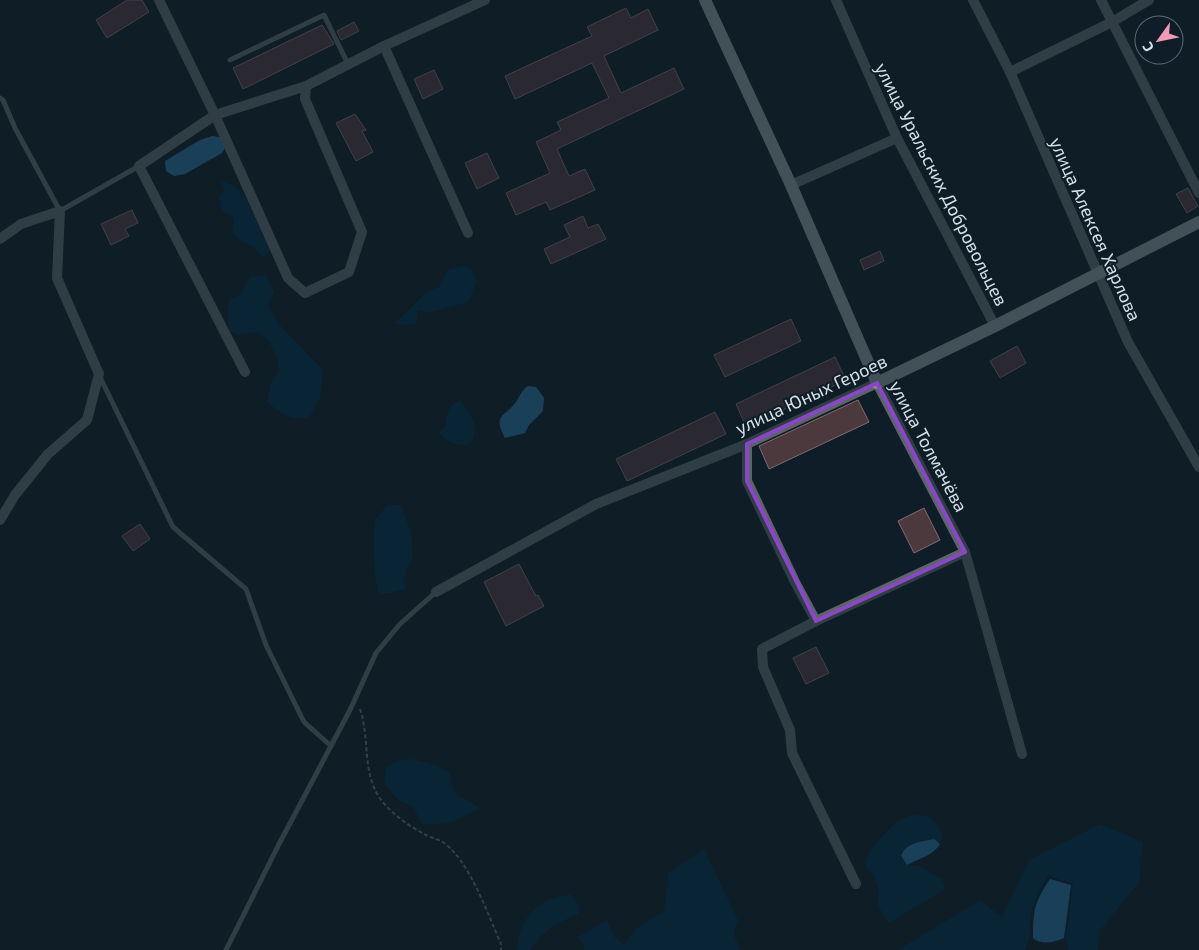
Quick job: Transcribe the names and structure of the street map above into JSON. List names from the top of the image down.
{
  "streets": {
    "street": [
      "улица Уральских Добровольцев",
      "улица Алексея Харлова",
      "улица Юных Героев",
      "улица Толмачёва"
    ]
  },
  "crossings": [
    ["улица Уральских Добровольцев", "улица Юных Героев"],
    ["улица Алексея Харлова", "улица Юных Героев"],
    ["улица Юных Героев", "улица Толмачёва"]
  ],
  "north": "bottom left"
}
